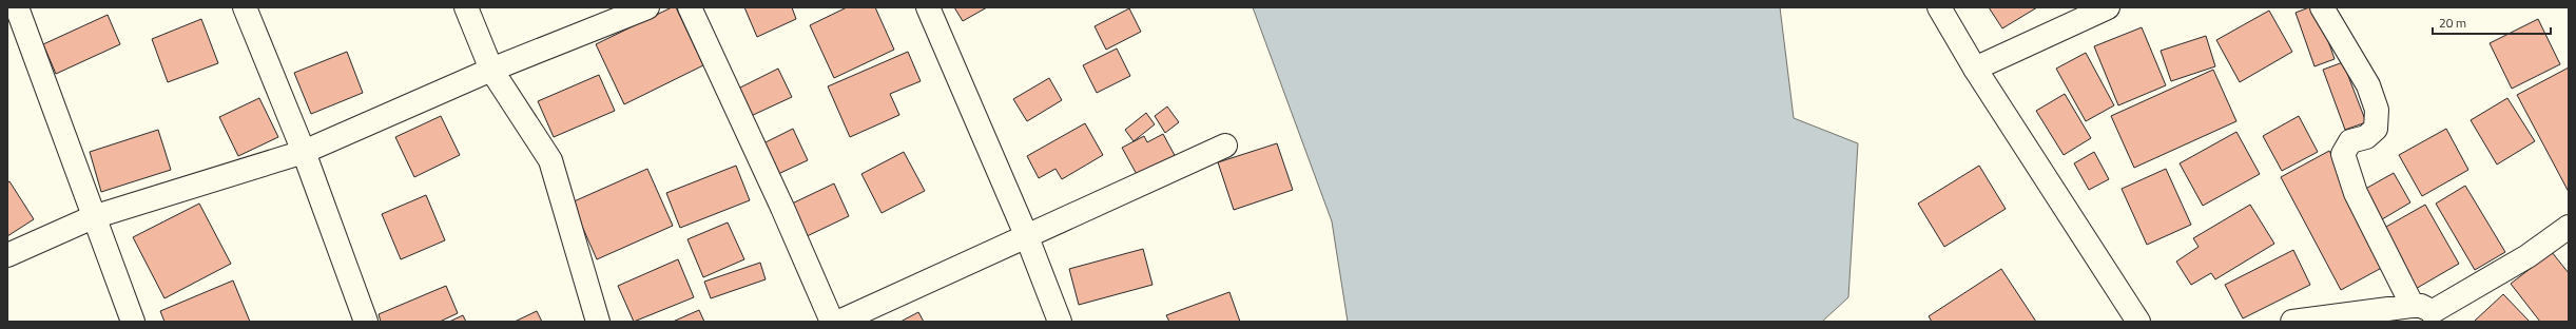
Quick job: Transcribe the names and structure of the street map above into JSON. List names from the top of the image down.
{
  "scale_bar": "20 m"
}
